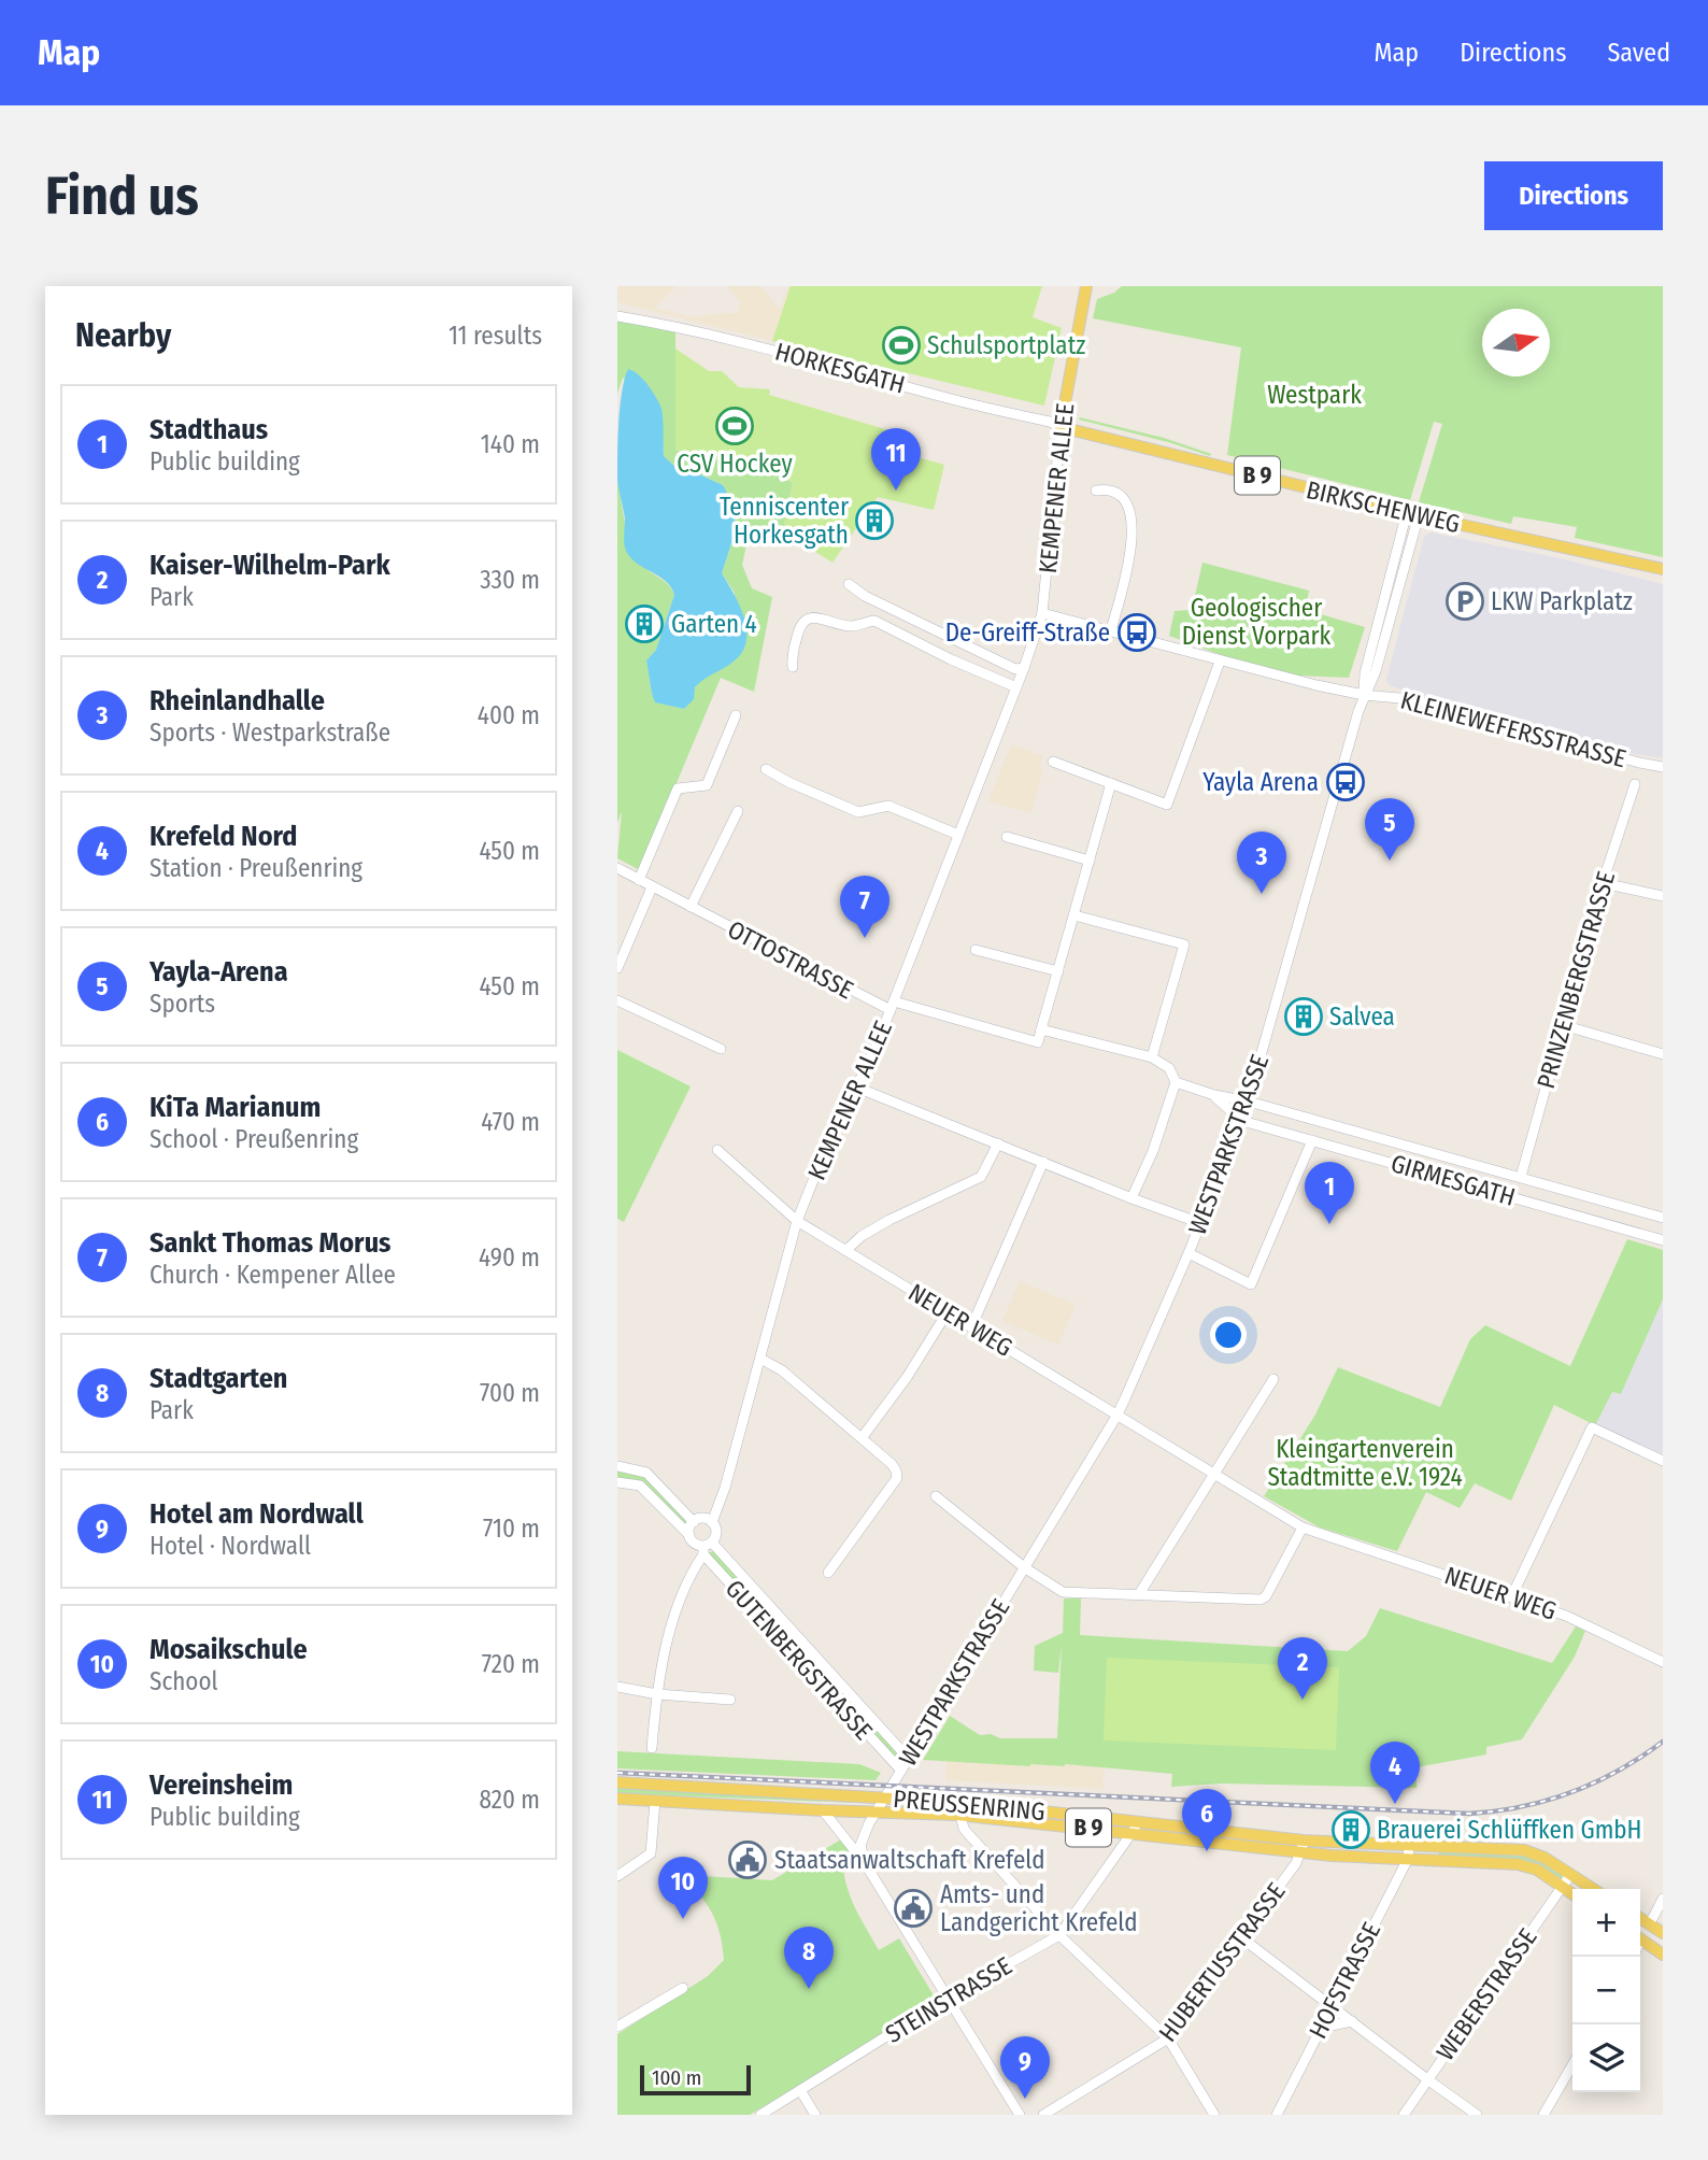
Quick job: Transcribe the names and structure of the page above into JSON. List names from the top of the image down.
{
  "streets": {
    "main road": [
      "B 9",
      "KEMPENER ALLEE",
      "BIRKSCHENWEG",
      "PREUSSENRING"
    ],
    "street": [
      "HORKESGATH",
      "KLEINEWEFERSSTRASSE",
      "OTTOSTRASSE",
      "PRINZENBERGSTRASSE",
      "WESTPARKSTRASSE",
      "GIRMESGATH",
      "NEUER WEG",
      "GUTENBERGSTRASSE",
      "HUBERTUSSTRASSE",
      "HOFSTRASSE",
      "WEBERSTRASSE",
      "STEINSTRASSE"
    ]
  },
  "crossings": [
    ["HORKESGATH", "KEMPENER ALLEE"],
    ["HORKESGATH", "BIRKSCHENWEG"],
    ["B 9", "PREUSSENRING"],
    ["B 9", "HOFSTRASSE"],
    ["B 9", "WEBERSTRASSE"],
    ["KEMPENER ALLEE", "BIRKSCHENWEG"],
    ["KEMPENER ALLEE", "OTTOSTRASSE"],
    ["KEMPENER ALLEE", "NEUER WEG"],
    ["KEMPENER ALLEE", "GUTENBERGSTRASSE"],
    ["BIRKSCHENWEG", "WESTPARKSTRASSE"],
    ["KLEINEWEFERSSTRASSE", "WESTPARKSTRASSE"],
    ["PRINZENBERGSTRASSE", "GIRMESGATH"],
    ["WESTPARKSTRASSE", "GIRMESGATH"],
    ["WESTPARKSTRASSE", "NEUER WEG"],
    ["WESTPARKSTRASSE", "GUTENBERGSTRASSE"],
    ["WESTPARKSTRASSE", "PREUSSENRING"],
    ["PREUSSENRING", "HUBERTUSSTRASSE"],
    ["PREUSSENRING", "HOFSTRASSE"],
    ["PREUSSENRING", "STEINSTRASSE"]
  ],
  "parks": ["Westpark", "Geologischer Dienst Vorpark", "Kleingartenverein Stadtmitte e.V. 1924"],
  "places": {
    "sports": ["Schulsportplatz", "CSV Hockey"],
    "building": [
      "Tenniscenter Horkesgath",
      "Garten 4",
      "Salvea",
      "Brauerei Schlüffken GmbH"
    ],
    "parking": ["LKW Parkplatz"],
    "bus stop": ["De-Greiff-Straße", "Yayla Arena"],
    "public building": ["Staatsanwaltschaft Krefeld", "Amts- und Landgericht Krefeld"]
  },
  "scale_bar": "100 m",
  "north": "right",
  "page": {
    "header": "Map",
    "nav": ["Map", "Directions", "Saved"],
    "buttons": "Directions",
    "title": "Find us",
    "heading": ["Nearby", "11 results"],
    "list": [
      {
        "mark": "1",
        "name": "Stadthaus",
        "note": "Public building",
        "value": "140 m"
      },
      {
        "mark": "2",
        "name": "Kaiser-Wilhelm-Park",
        "note": "Park",
        "value": "330 m"
      },
      {
        "mark": "3",
        "name": "Rheinlandhalle",
        "note": "Sports · Westparkstraße",
        "value": "400 m"
      },
      {
        "mark": "4",
        "name": "Krefeld Nord",
        "note": "Station · Preußenring",
        "value": "450 m"
      },
      {
        "mark": "5",
        "name": "Yayla-Arena",
        "note": "Sports",
        "value": "450 m"
      },
      {
        "mark": "6",
        "name": "KiTa Marianum",
        "note": "School · Preußenring",
        "value": "470 m"
      },
      {
        "mark": "7",
        "name": "Sankt Thomas Morus",
        "note": "Church · Kempener Allee",
        "value": "490 m"
      },
      {
        "mark": "8",
        "name": "Stadtgarten",
        "note": "Park",
        "value": "700 m"
      },
      {
        "mark": "9",
        "name": "Hotel am Nordwall",
        "note": "Hotel · Nordwall",
        "value": "710 m"
      },
      {
        "mark": "10",
        "name": "Mosaikschule",
        "note": "School",
        "value": "720 m"
      },
      {
        "mark": "11",
        "name": "Vereinsheim",
        "note": "Public building",
        "value": "820 m"
      }
    ],
    "pins": [
      "11",
      "5",
      "3",
      "7",
      "1",
      "2",
      "4",
      "6",
      "10",
      "8",
      "9"
    ],
    "map_buttons": ["+", "−"],
    "scale": "100 m"
  }
}
